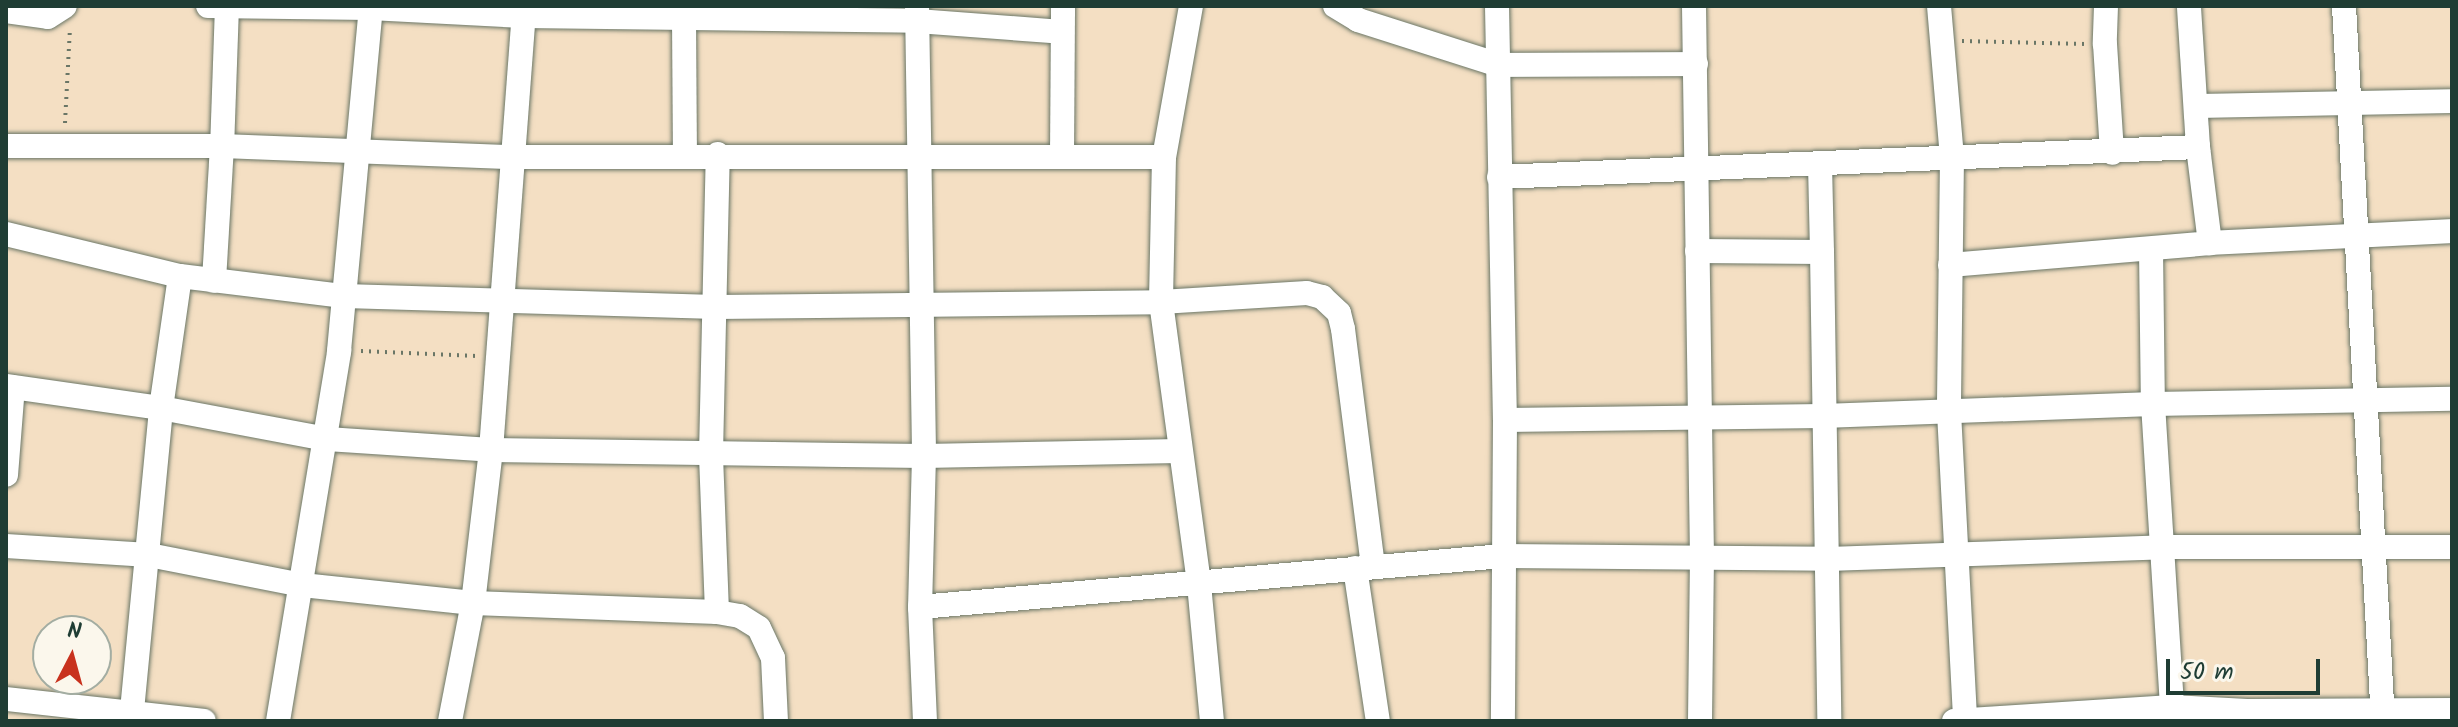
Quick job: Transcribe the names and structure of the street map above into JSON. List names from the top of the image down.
{
  "scale_bar": "50 m",
  "north": "top"
}
